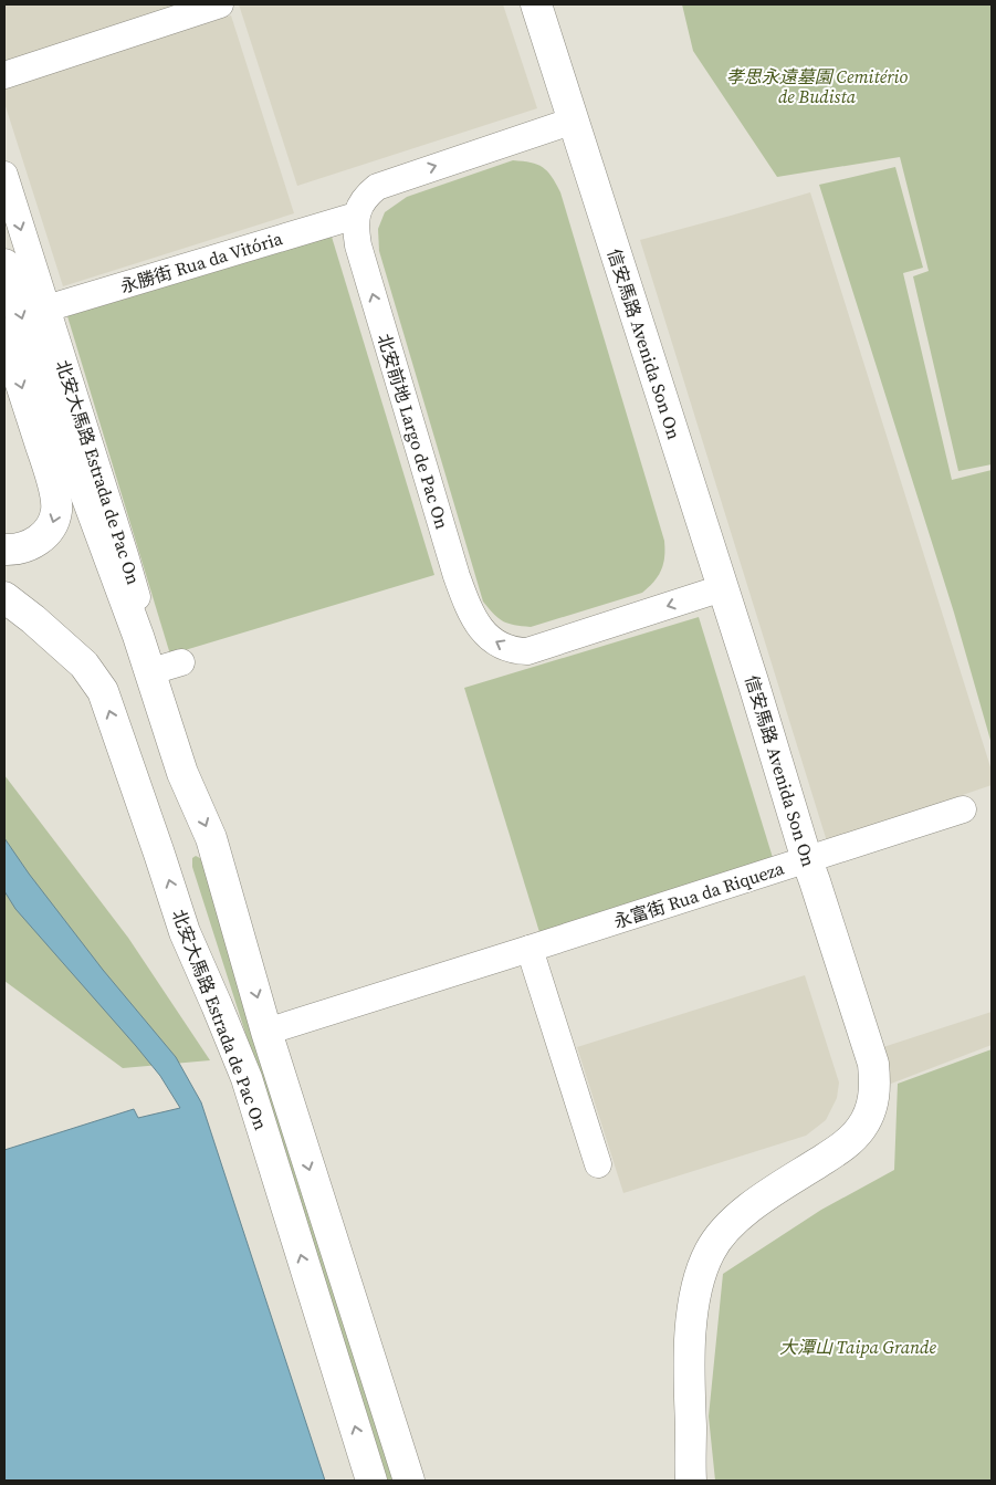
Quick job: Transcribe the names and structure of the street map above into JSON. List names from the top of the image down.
{
  "streets": {
    "main road": ["信安馬路 Avenida Son On", "北安大馬路 Estrada de Pac On"],
    "street": ["永勝街 Rua da Vitória", "北安前地 Largo de Pac On", "永富街 Rua da Riqueza"]
  },
  "crossings": [
    ["永勝街 Rua da Vitória", "北安前地 Largo de Pac On"],
    ["永勝街 Rua da Vitória", "北安大馬路 Estrada de Pac On"],
    ["信安馬路 Avenida Son On", "北安前地 Largo de Pac On"],
    ["信安馬路 Avenida Son On", "永富街 Rua da Riqueza"],
    ["北安大馬路 Estrada de Pac On", "永富街 Rua da Riqueza"]
  ],
  "parks": ["孝思永遠墓園 Cemitério de Budista", "大潭山 Taipa Grande"]
}
